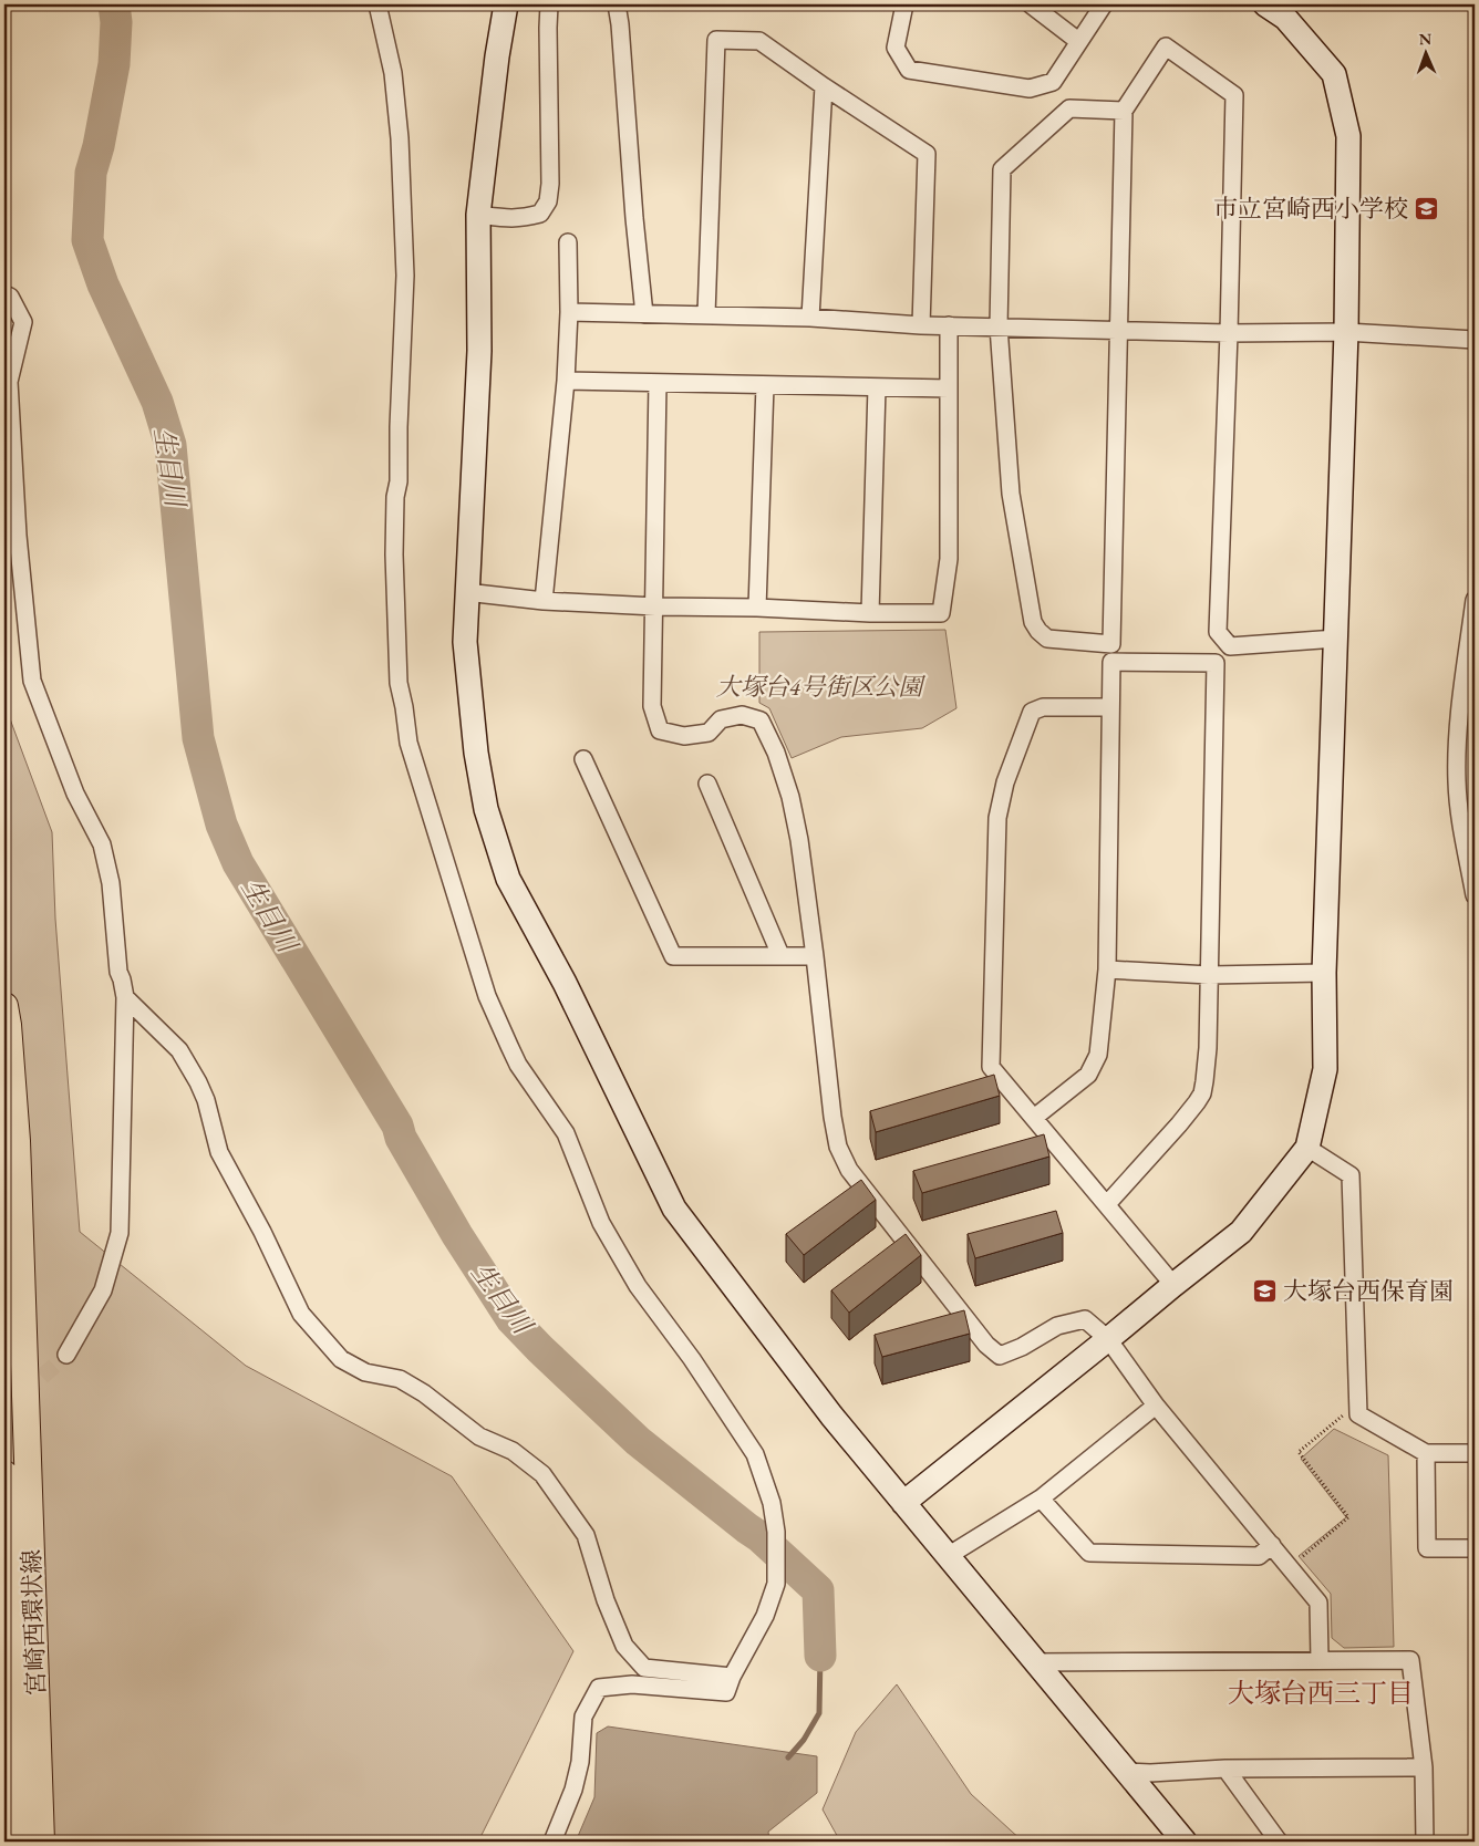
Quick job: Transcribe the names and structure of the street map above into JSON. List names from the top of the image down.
{
  "streets": {
    "main road": ["宮崎西環状線"]
  },
  "districts": ["大塚台西三丁目"],
  "water": ["生目川"],
  "parks": ["大塚台4号街区公園"],
  "places": {
    "school or university": ["市立宮崎西小学校", "大塚台西保育園"]
  },
  "north": "top"
}
